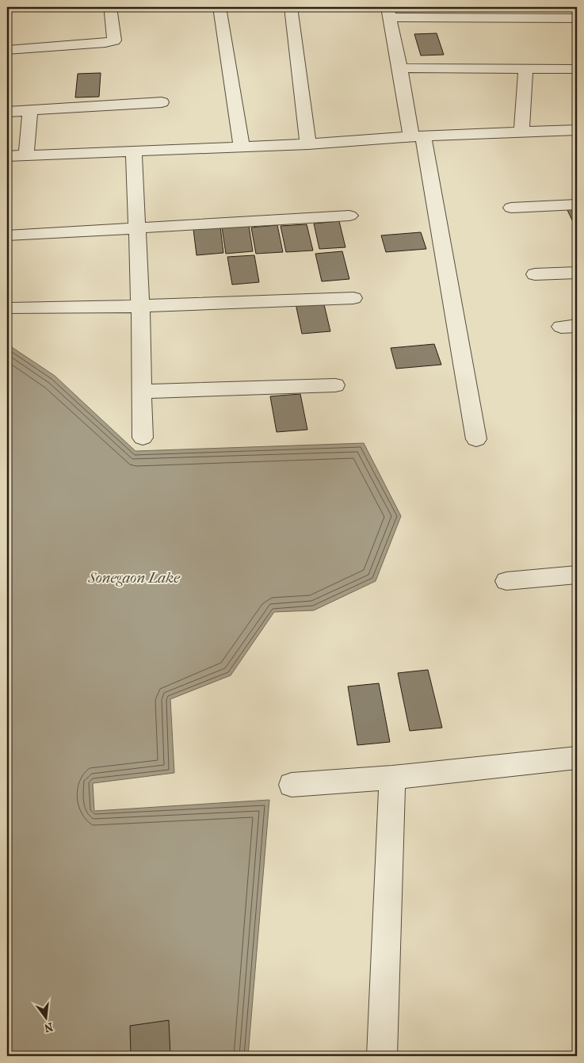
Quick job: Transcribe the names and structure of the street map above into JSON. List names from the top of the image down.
{
  "water": ["Sonegaon Lake"],
  "north": "bottom"
}
